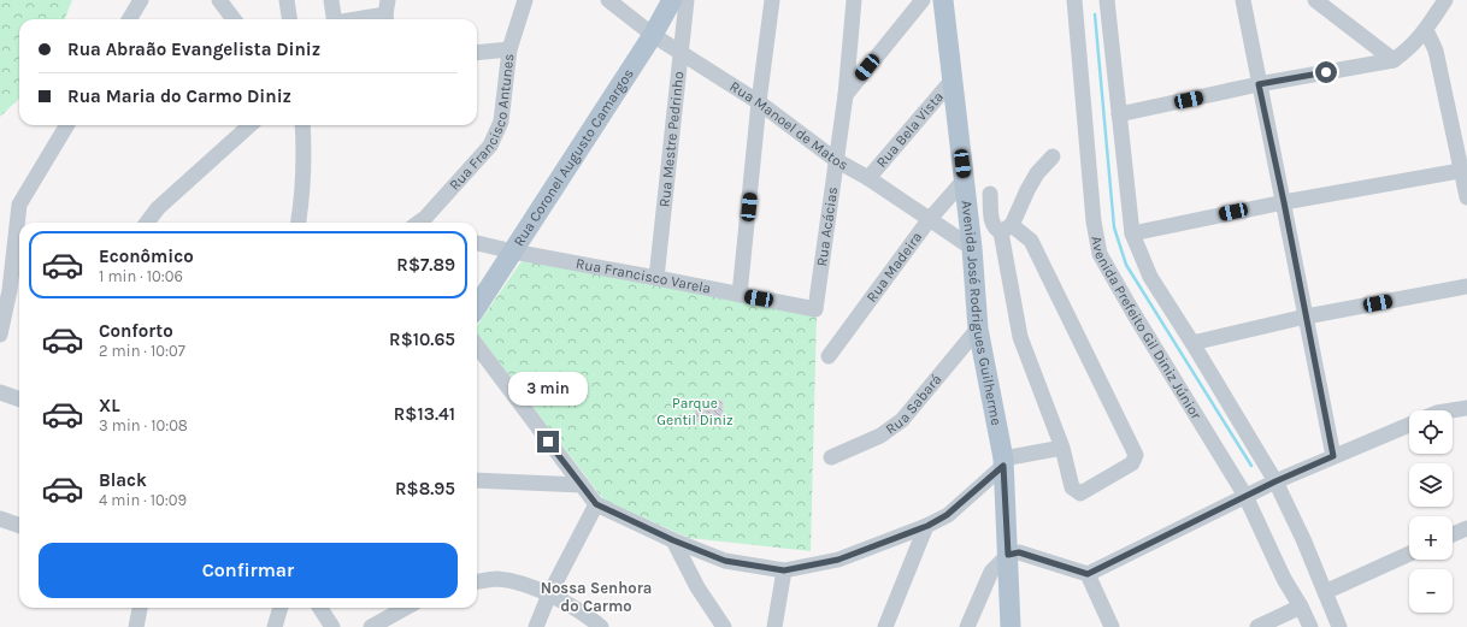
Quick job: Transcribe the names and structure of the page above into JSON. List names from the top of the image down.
{
  "streets": {
    "main road": ["Rua Coronel Augusto Camargos", "Avenida José Rodrigues Guilherme"],
    "street": [
      "Rua Francisco Antunes",
      "Rua Manoel de Matos",
      "Rua Bela Vista",
      "Rua Mestre Pedrinho",
      "Rua Acácias",
      "Rua Madeira",
      "Rua Francisco Varela",
      "Avenida Prefeito Gil Diniz Júnior",
      "Rua Sabará"
    ]
  },
  "crossings": [
    ["Rua Manoel de Matos", "Rua Bela Vista"],
    ["Rua Manoel de Matos", "Rua Mestre Pedrinho"],
    ["Rua Manoel de Matos", "Rua Coronel Augusto Camargos"],
    ["Rua Manoel de Matos", "Rua Acácias"],
    ["Rua Manoel de Matos", "Rua Madeira"],
    ["Rua Manoel de Matos", "Avenida José Rodrigues Guilherme"],
    ["Rua Bela Vista", "Avenida José Rodrigues Guilherme"],
    ["Rua Mestre Pedrinho", "Rua Francisco Varela"],
    ["Rua Coronel Augusto Camargos", "Rua Francisco Varela"],
    ["Rua Acácias", "Rua Francisco Varela"],
    ["Rua Madeira", "Avenida José Rodrigues Guilherme"],
    ["Avenida José Rodrigues Guilherme", "Rua Sabará"]
  ],
  "districts": ["Nossa Senhora do Carmo"],
  "parks": ["Parque Gentil Diniz"],
  "page": {
    "banner": ["Rua Abraão Evangelista Diniz", "Rua Maria do Carmo Diniz"],
    "list": [
      {
        "name": "Econômico",
        "note": "1 min · 10:06",
        "value": "R$7.89"
      },
      {
        "name": "Conforto",
        "note": "2 min · 10:07",
        "value": "R$10.65"
      },
      {
        "name": "XL",
        "note": "3 min · 10:08",
        "value": "R$13.41"
      },
      {
        "name": "Black",
        "note": "4 min · 10:09",
        "value": "R$8.95"
      }
    ],
    "bubble": "3 min",
    "map_buttons": ["+", "−"],
    "buttons": "Confirmar"
  }
}
